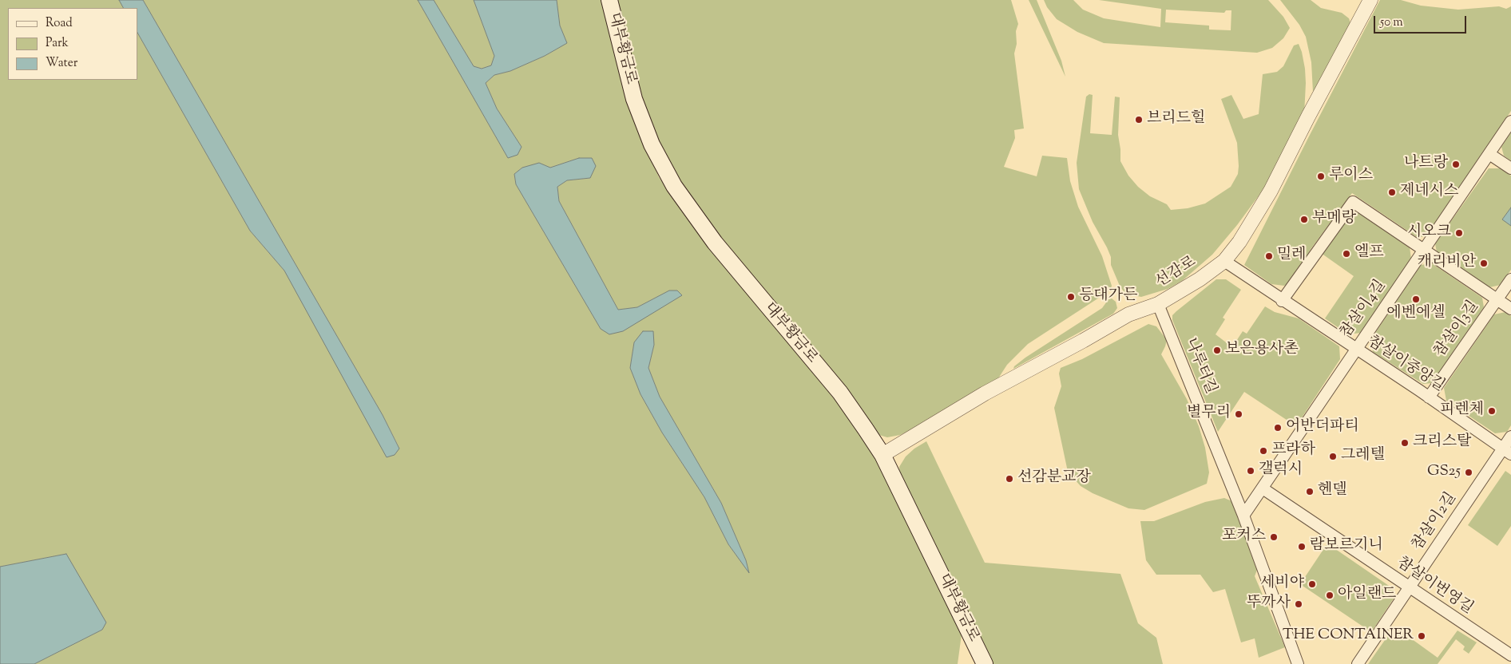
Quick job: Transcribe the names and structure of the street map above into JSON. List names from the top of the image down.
{
  "streets": {
    "main road": ["대부황금로"],
    "street": [
      "선감로",
      "참살이4길",
      "참살이3길",
      "참살이중앙길",
      "나루터길",
      "참살이2길",
      "참살이번영길"
    ]
  },
  "crossings": [
    ["대부황금로", "선감로"],
    ["선감로", "참살이중앙길"],
    ["선감로", "나루터길"],
    ["참살이4길", "참살이중앙길"],
    ["참살이4길", "나루터길"],
    ["참살이4길", "참살이번영길"],
    ["참살이3길", "참살이중앙길"],
    ["참살이중앙길", "참살이2길"],
    ["참살이2길", "참살이번영길"]
  ],
  "places": [
    "브리드힐",
    "나트랑",
    "루이스",
    "제네시스",
    "부메랑",
    "시오크",
    "엘프",
    "밀레",
    "캐리비안",
    "등대가든",
    "에벤에셀",
    "보은용사촌",
    "피렌체",
    "별무리",
    "어반더파티",
    "크리스탈",
    "프라하",
    "그레텔",
    "갤럭시",
    "GS25",
    "선감분교장",
    "헨델",
    "포커스",
    "람보르기니",
    "세비야",
    "아일랜드",
    "뚜까사",
    "THE CONTAINER"
  ],
  "legend": ["Road", "Park", "Water"],
  "scale_bar": "50 m"
}
